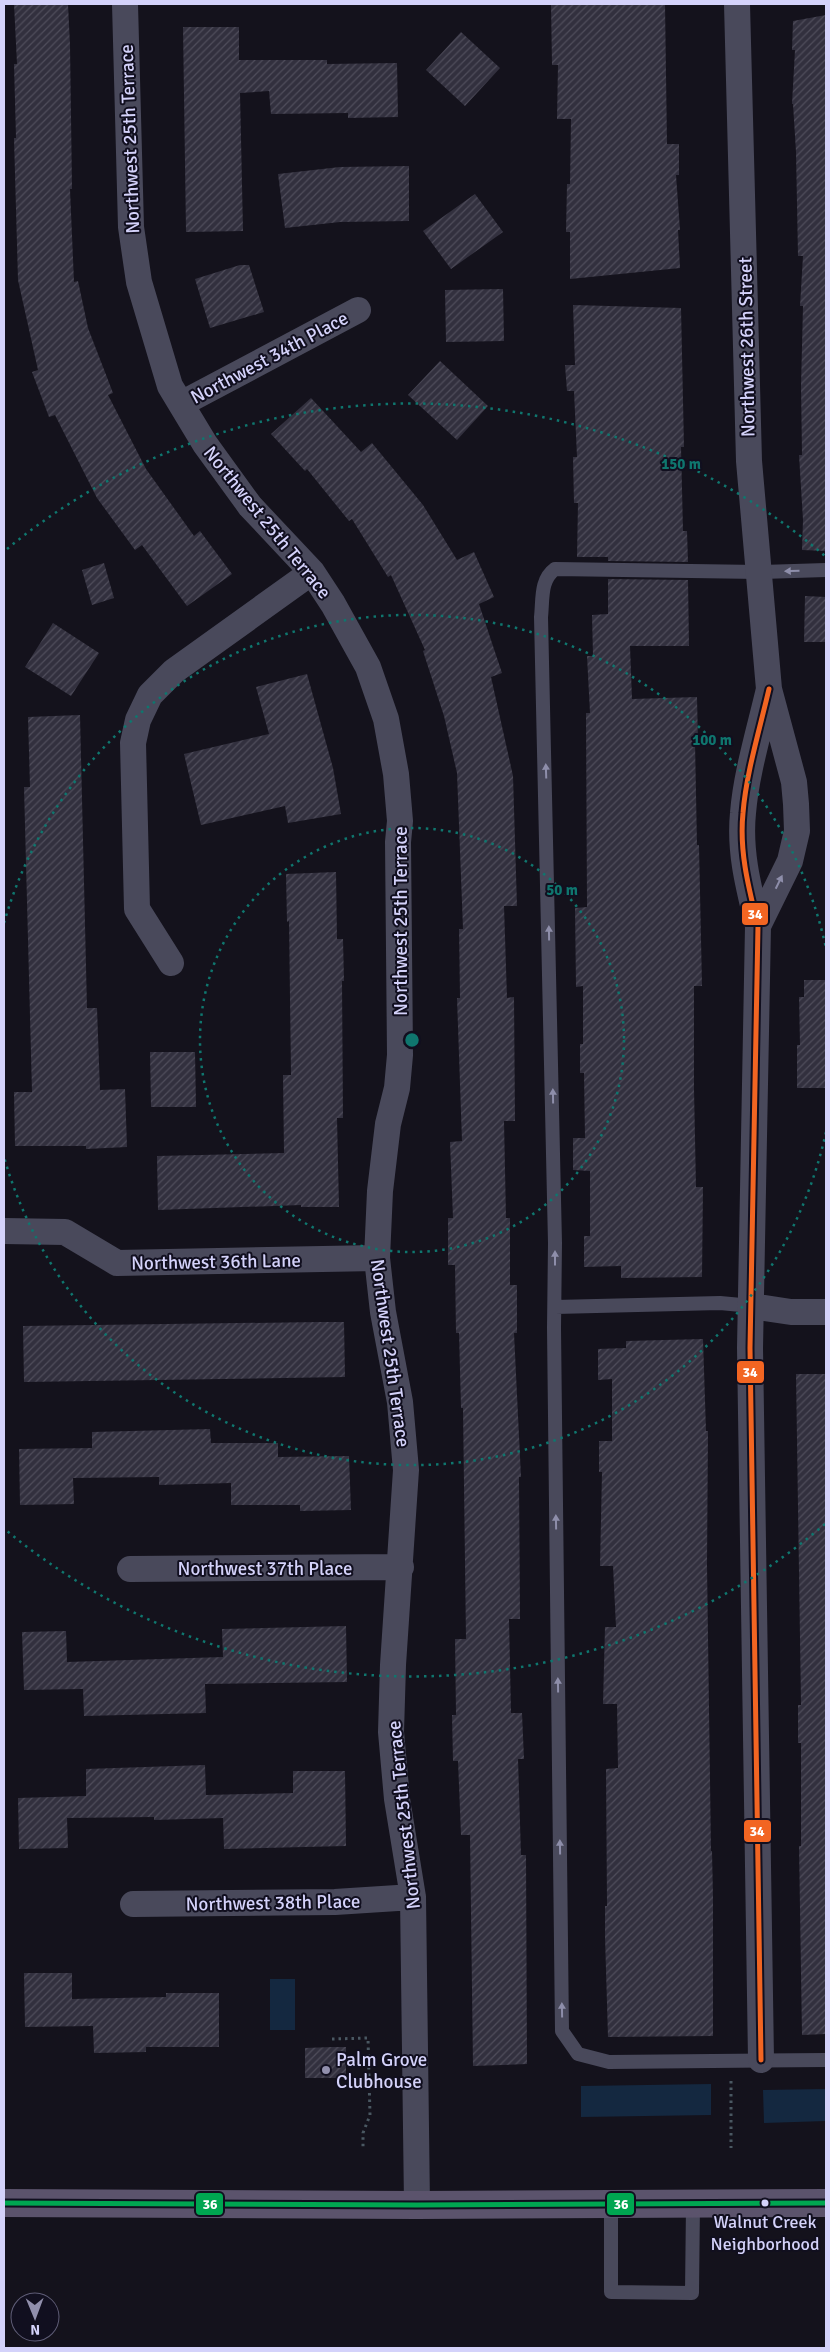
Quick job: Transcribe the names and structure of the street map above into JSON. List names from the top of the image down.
{
  "streets": {
    "street": [
      "Northwest 25th Terrace",
      "Northwest 26th Street",
      "Northwest 34th Place",
      "Northwest 36th Lane",
      "Northwest 37th Place",
      "Northwest 38th Place"
    ]
  },
  "crossings": [
    ["Northwest 25th Terrace", "Northwest 34th Place"],
    ["Northwest 25th Terrace", "Northwest 36th Lane"],
    ["Northwest 25th Terrace", "Northwest 37th Place"],
    ["Northwest 25th Terrace", "Northwest 38th Place"]
  ],
  "places": ["Palm Grove Clubhouse", "Walnut Creek Neighborhood"],
  "lines": ["transit line 34", "transit line 36"],
  "north": "bottom",
  "rings": ["150 m", "100 m", "50 m"]
}
